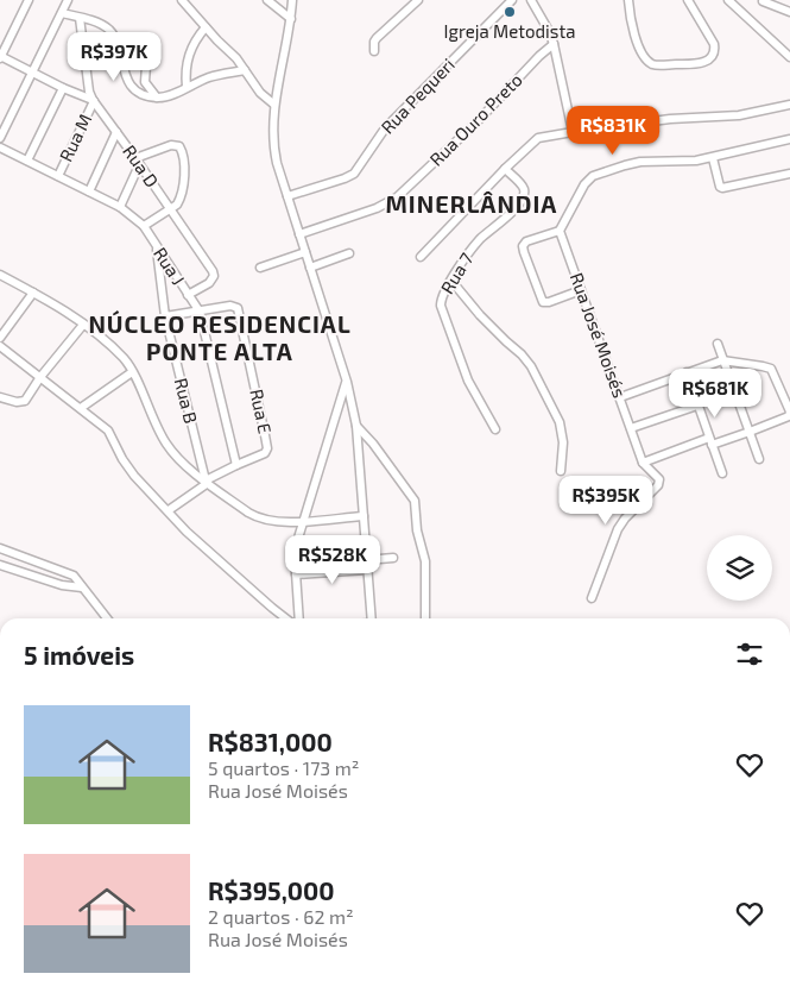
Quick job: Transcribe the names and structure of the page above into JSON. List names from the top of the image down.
{
  "streets": {
    "street": [
      "Rua Pequeri",
      "Rua Ouro Preto",
      "Rua M",
      "Rua D",
      "Rua J",
      "Rua 7",
      "Rua José Moisés",
      "Rua B",
      "Rua E"
    ]
  },
  "crossings": [
    ["Rua M", "Rua D"],
    ["Rua M", "Rua J"],
    ["Rua D", "Rua J"],
    ["Rua J", "Rua B"],
    ["Rua J", "Rua E"],
    ["Rua B", "Rua E"]
  ],
  "districts": ["MINERLÂNDIA", "NÚCLEO RESIDENCIAL PONTE ALTA"],
  "places": ["Igreja Metodista"],
  "page": {
    "price": [
      "R$397K",
      "R$831K",
      "R$681K",
      "R$395K",
      "R$528K"
    ],
    "heading": "5 imóveis",
    "list": [
      {
        "name": "R$831,000",
        "note": "5 quartos · 173 m² · Rua José Moisés"
      },
      {
        "name": "R$395,000",
        "note": "2 quartos · 62 m² · Rua José Moisés"
      }
    ]
  }
}
